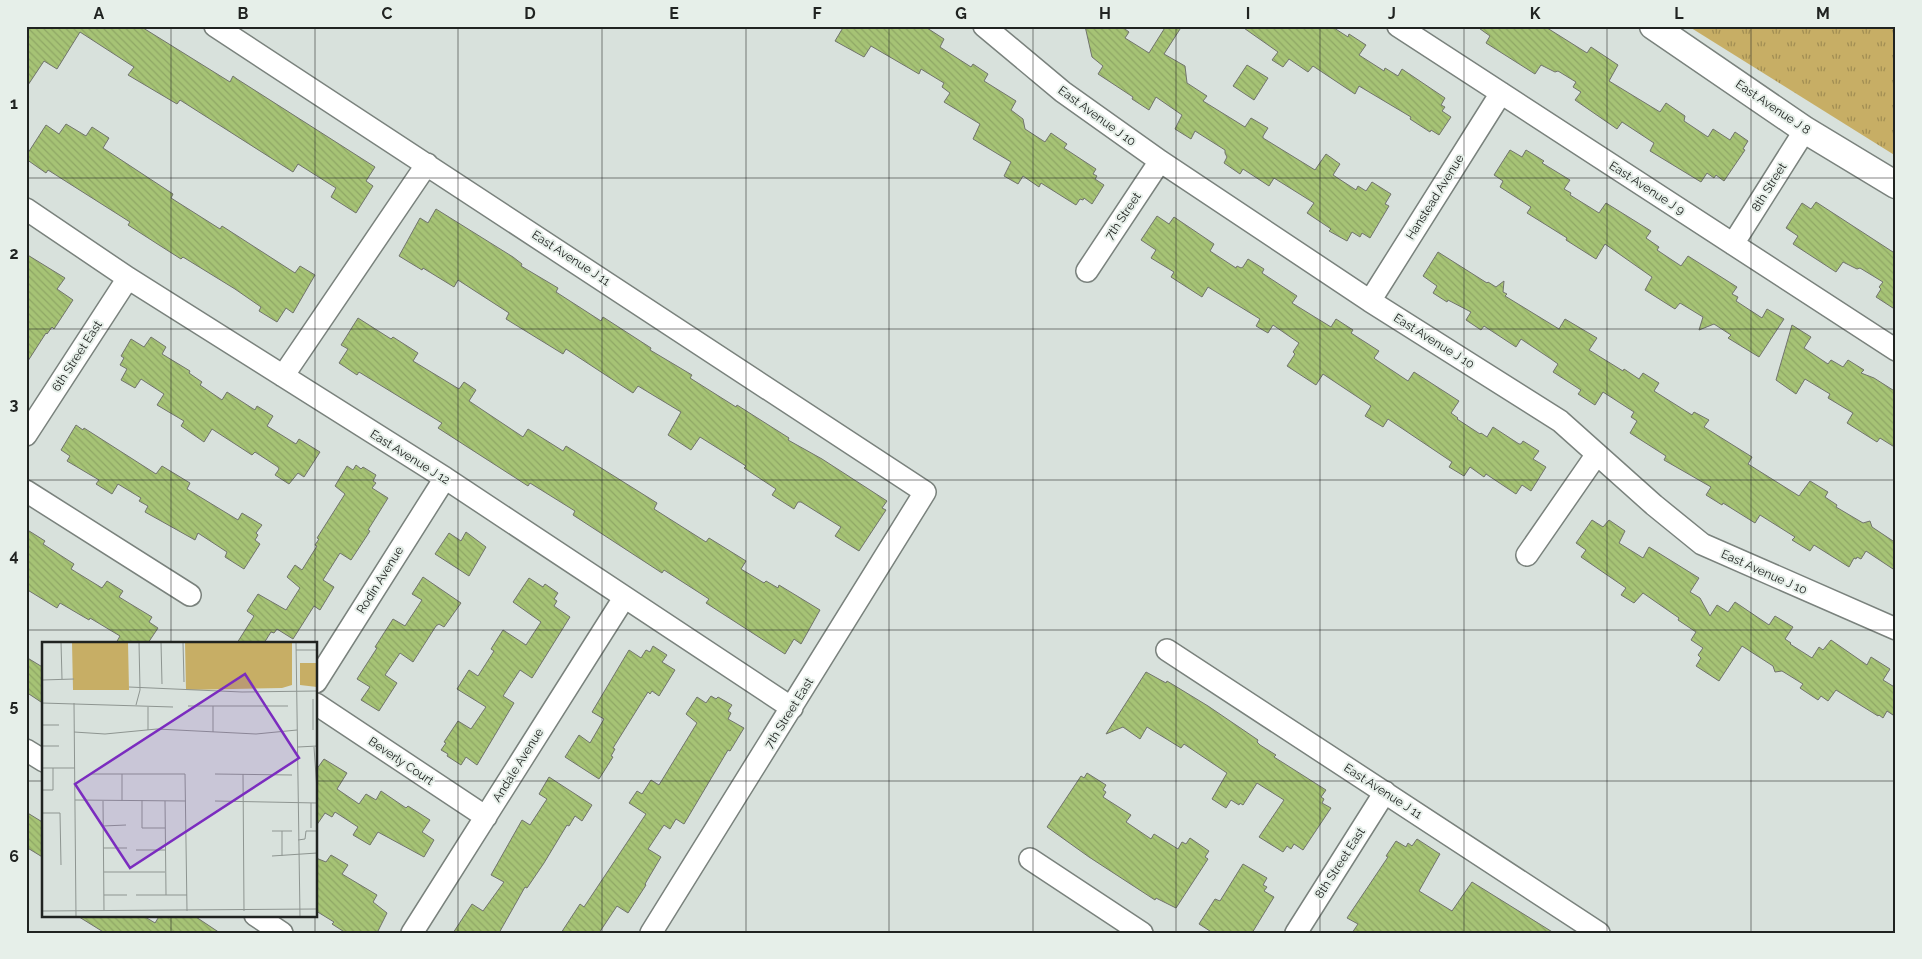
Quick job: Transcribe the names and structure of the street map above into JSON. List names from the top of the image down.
{
  "streets": {
    "street": [
      "East Avenue J 8",
      "East Avenue J 10",
      "8th Street",
      "East Avenue J 9",
      "Hanstead Avenue",
      "7th Street",
      "East Avenue J 11",
      "6th Street East",
      "East Avenue J 12",
      "Rodin Avenue",
      "7th Street East",
      "Beverly Court",
      "Andale Avenue",
      "8th Street East"
    ]
  },
  "crossings": [
    ["East Avenue J 8", "8th Street"],
    ["East Avenue J 10", "Hanstead Avenue"],
    ["East Avenue J 10", "7th Street"],
    ["8th Street", "East Avenue J 9"],
    ["East Avenue J 9", "Hanstead Avenue"],
    ["East Avenue J 11", "7th Street East"],
    ["East Avenue J 11", "8th Street East"],
    ["6th Street East", "East Avenue J 12"],
    ["East Avenue J 12", "Rodin Avenue"],
    ["East Avenue J 12", "7th Street East"],
    ["East Avenue J 12", "Andale Avenue"],
    ["Beverly Court", "Andale Avenue"]
  ],
  "grid": {
    "columns": [
      "A",
      "B",
      "C",
      "D",
      "E",
      "F",
      "G",
      "H",
      "I",
      "J",
      "K",
      "L",
      "M"
    ],
    "rows": [
      "1",
      "2",
      "3",
      "4",
      "5",
      "6"
    ]
  }
}
